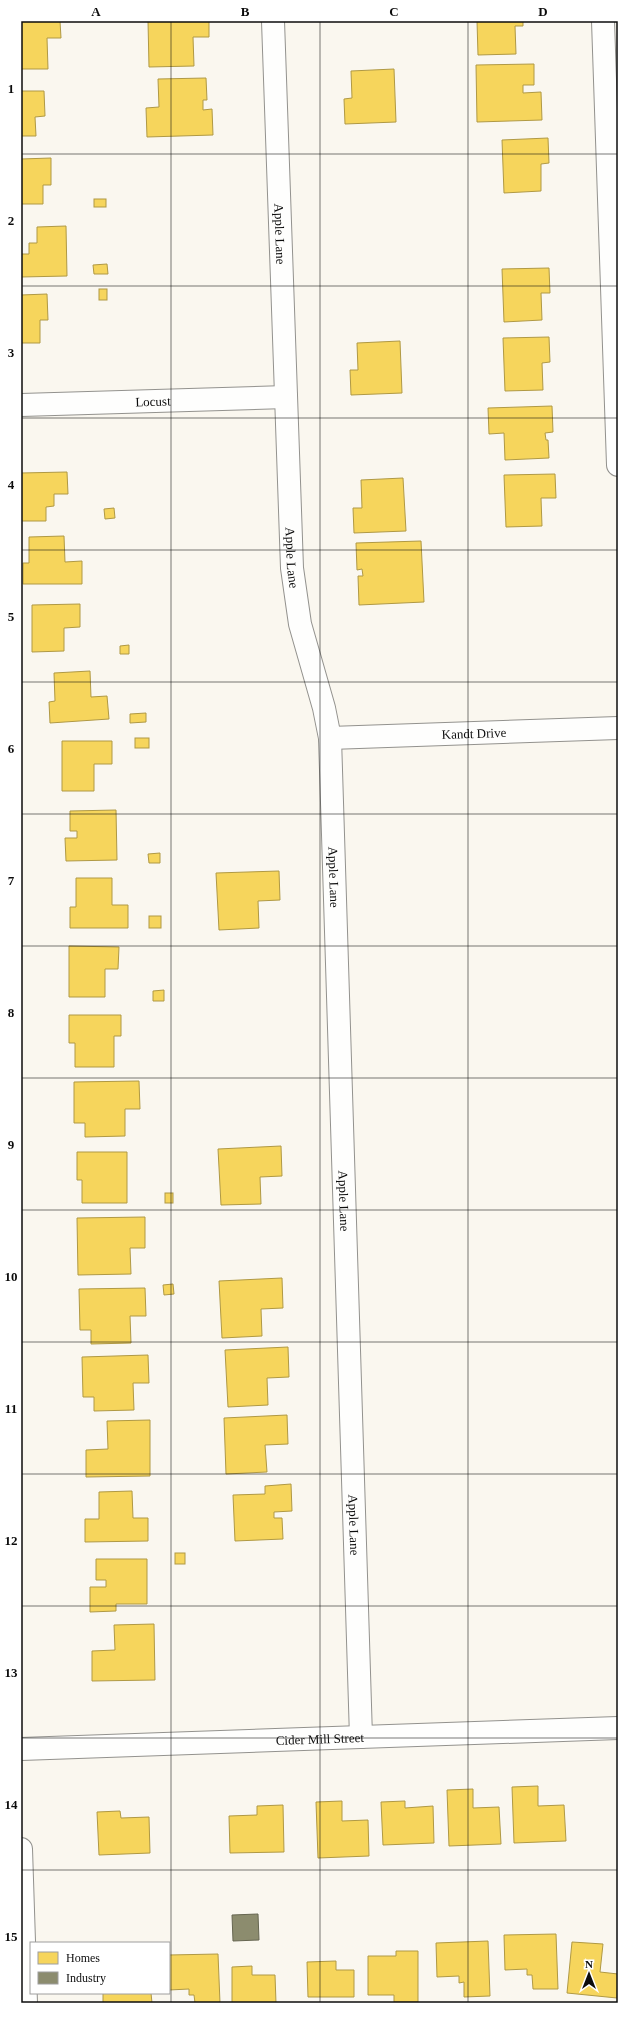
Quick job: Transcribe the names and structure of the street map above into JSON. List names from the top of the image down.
{
  "streets": {
    "street": [
      "Apple Lane",
      "Locust",
      "Kandt Drive",
      "Cider Mill Street"
    ]
  },
  "crossings": [
    ["Apple Lane", "Locust"],
    ["Apple Lane", "Kandt Drive"],
    ["Apple Lane", "Cider Mill Street"]
  ],
  "legend": ["Homes", "Industry"],
  "north": "top",
  "grid": {
    "columns": [
      "A",
      "B",
      "C",
      "D"
    ],
    "rows": [
      "1",
      "2",
      "3",
      "4",
      "5",
      "6",
      "7",
      "8",
      "9",
      "10",
      "11",
      "12",
      "13",
      "14",
      "15"
    ]
  }
}
